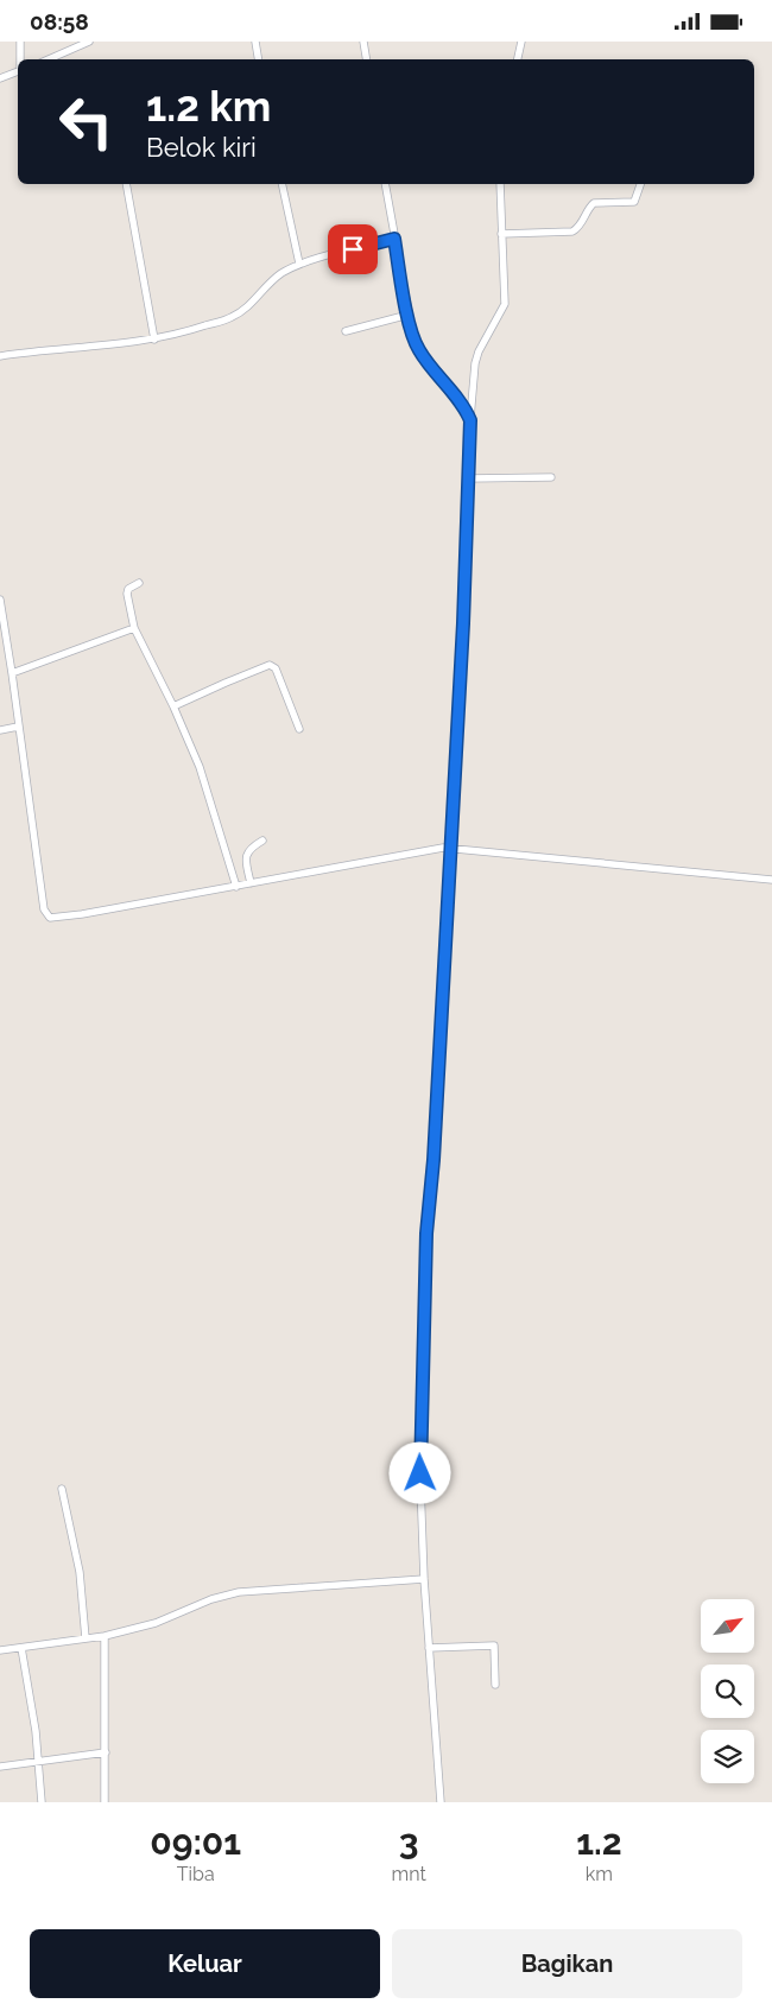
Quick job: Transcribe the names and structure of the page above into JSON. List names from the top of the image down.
{
  "north": "top right",
  "page": {
    "status": "08:58",
    "turn": ["1.2 km", "Belok kiri"],
    "eta": [
      "09:01",
      "Tiba",
      "3",
      "mnt",
      "1.2",
      "km"
    ],
    "buttons": ["Keluar", "Bagikan"]
  }
}
